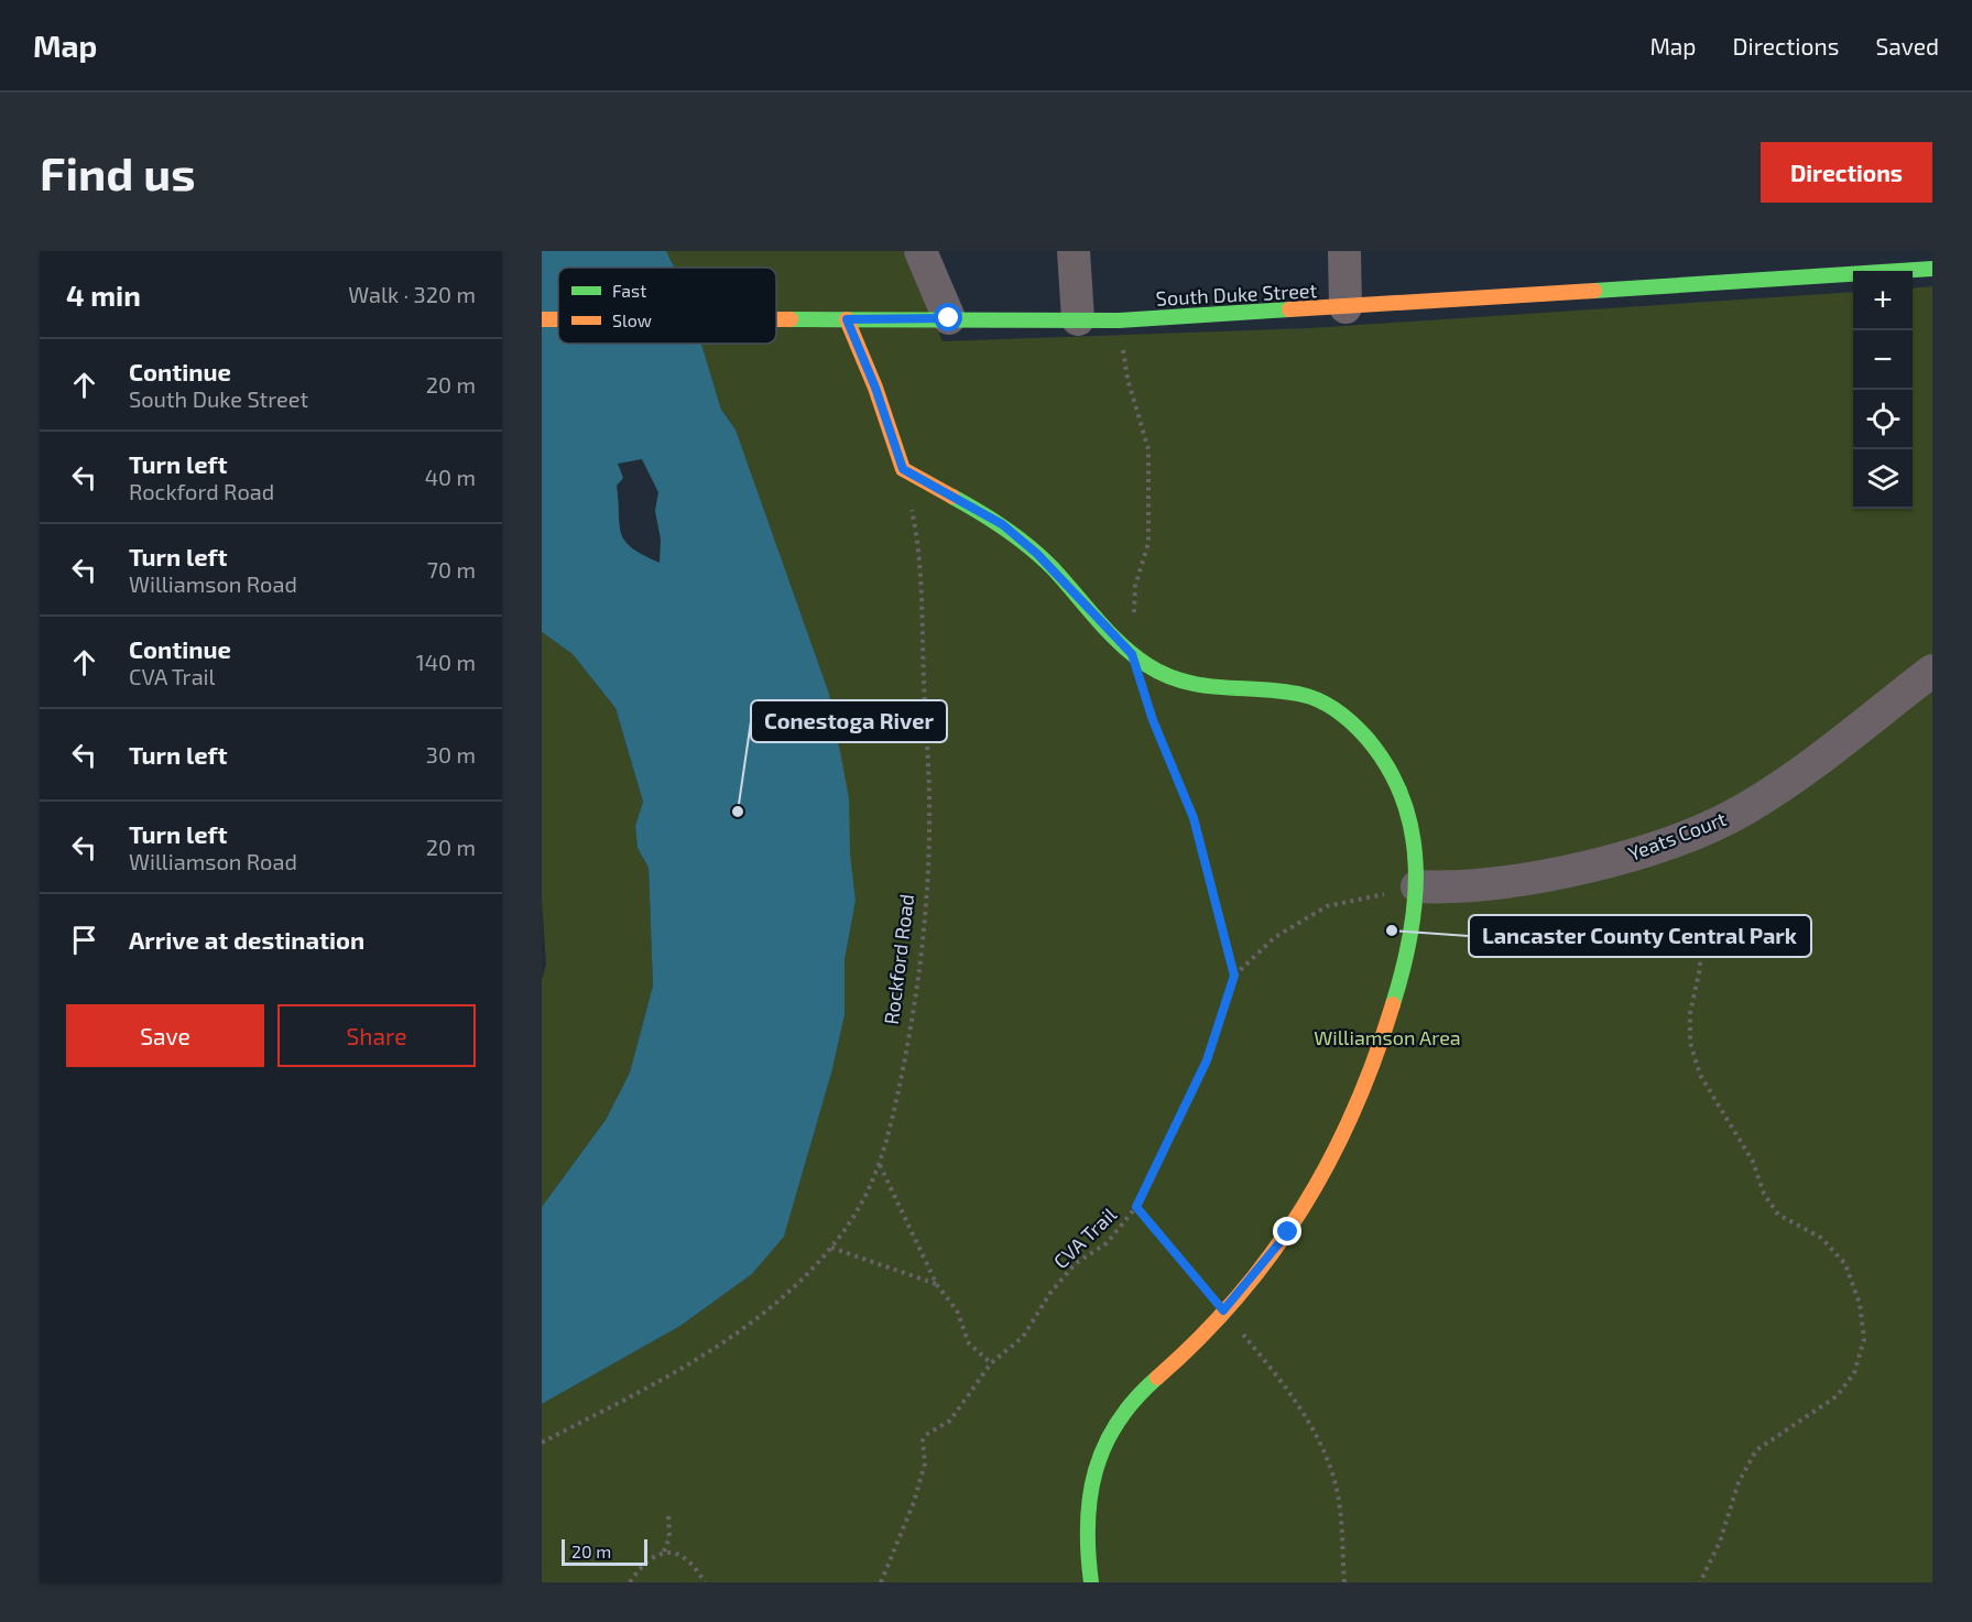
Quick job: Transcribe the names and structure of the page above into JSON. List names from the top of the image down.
{
  "streets": {
    "street": ["South Duke Street", "Yeats Court"],
    "path": ["Rockford Road", "CVA Trail"]
  },
  "parks": ["Williamson Area"],
  "places": ["Conestoga River", "Lancaster County Central Park"],
  "legend": ["Fast", "Slow"],
  "scale_bar": "20 m",
  "page": {
    "header": "Map",
    "nav": ["Map", "Directions", "Saved"],
    "buttons": [
      "Directions",
      ["Save", "Share"]
    ],
    "title": "Find us",
    "heading": ["4 min", "Walk · 320 m"],
    "map_buttons": ["+", "−"],
    "list": [
      ["Continue", "South Duke Street", "20 m"],
      ["Turn left", "Rockford Road", "40 m"],
      ["Turn left", "Williamson Road", "70 m"],
      ["Continue", "CVA Trail", "140 m"],
      ["Turn left", "30 m"],
      ["Turn left", "Williamson Road", "20 m"],
      "Arrive at destination"
    ],
    "scale": "20 m"
  }
}
